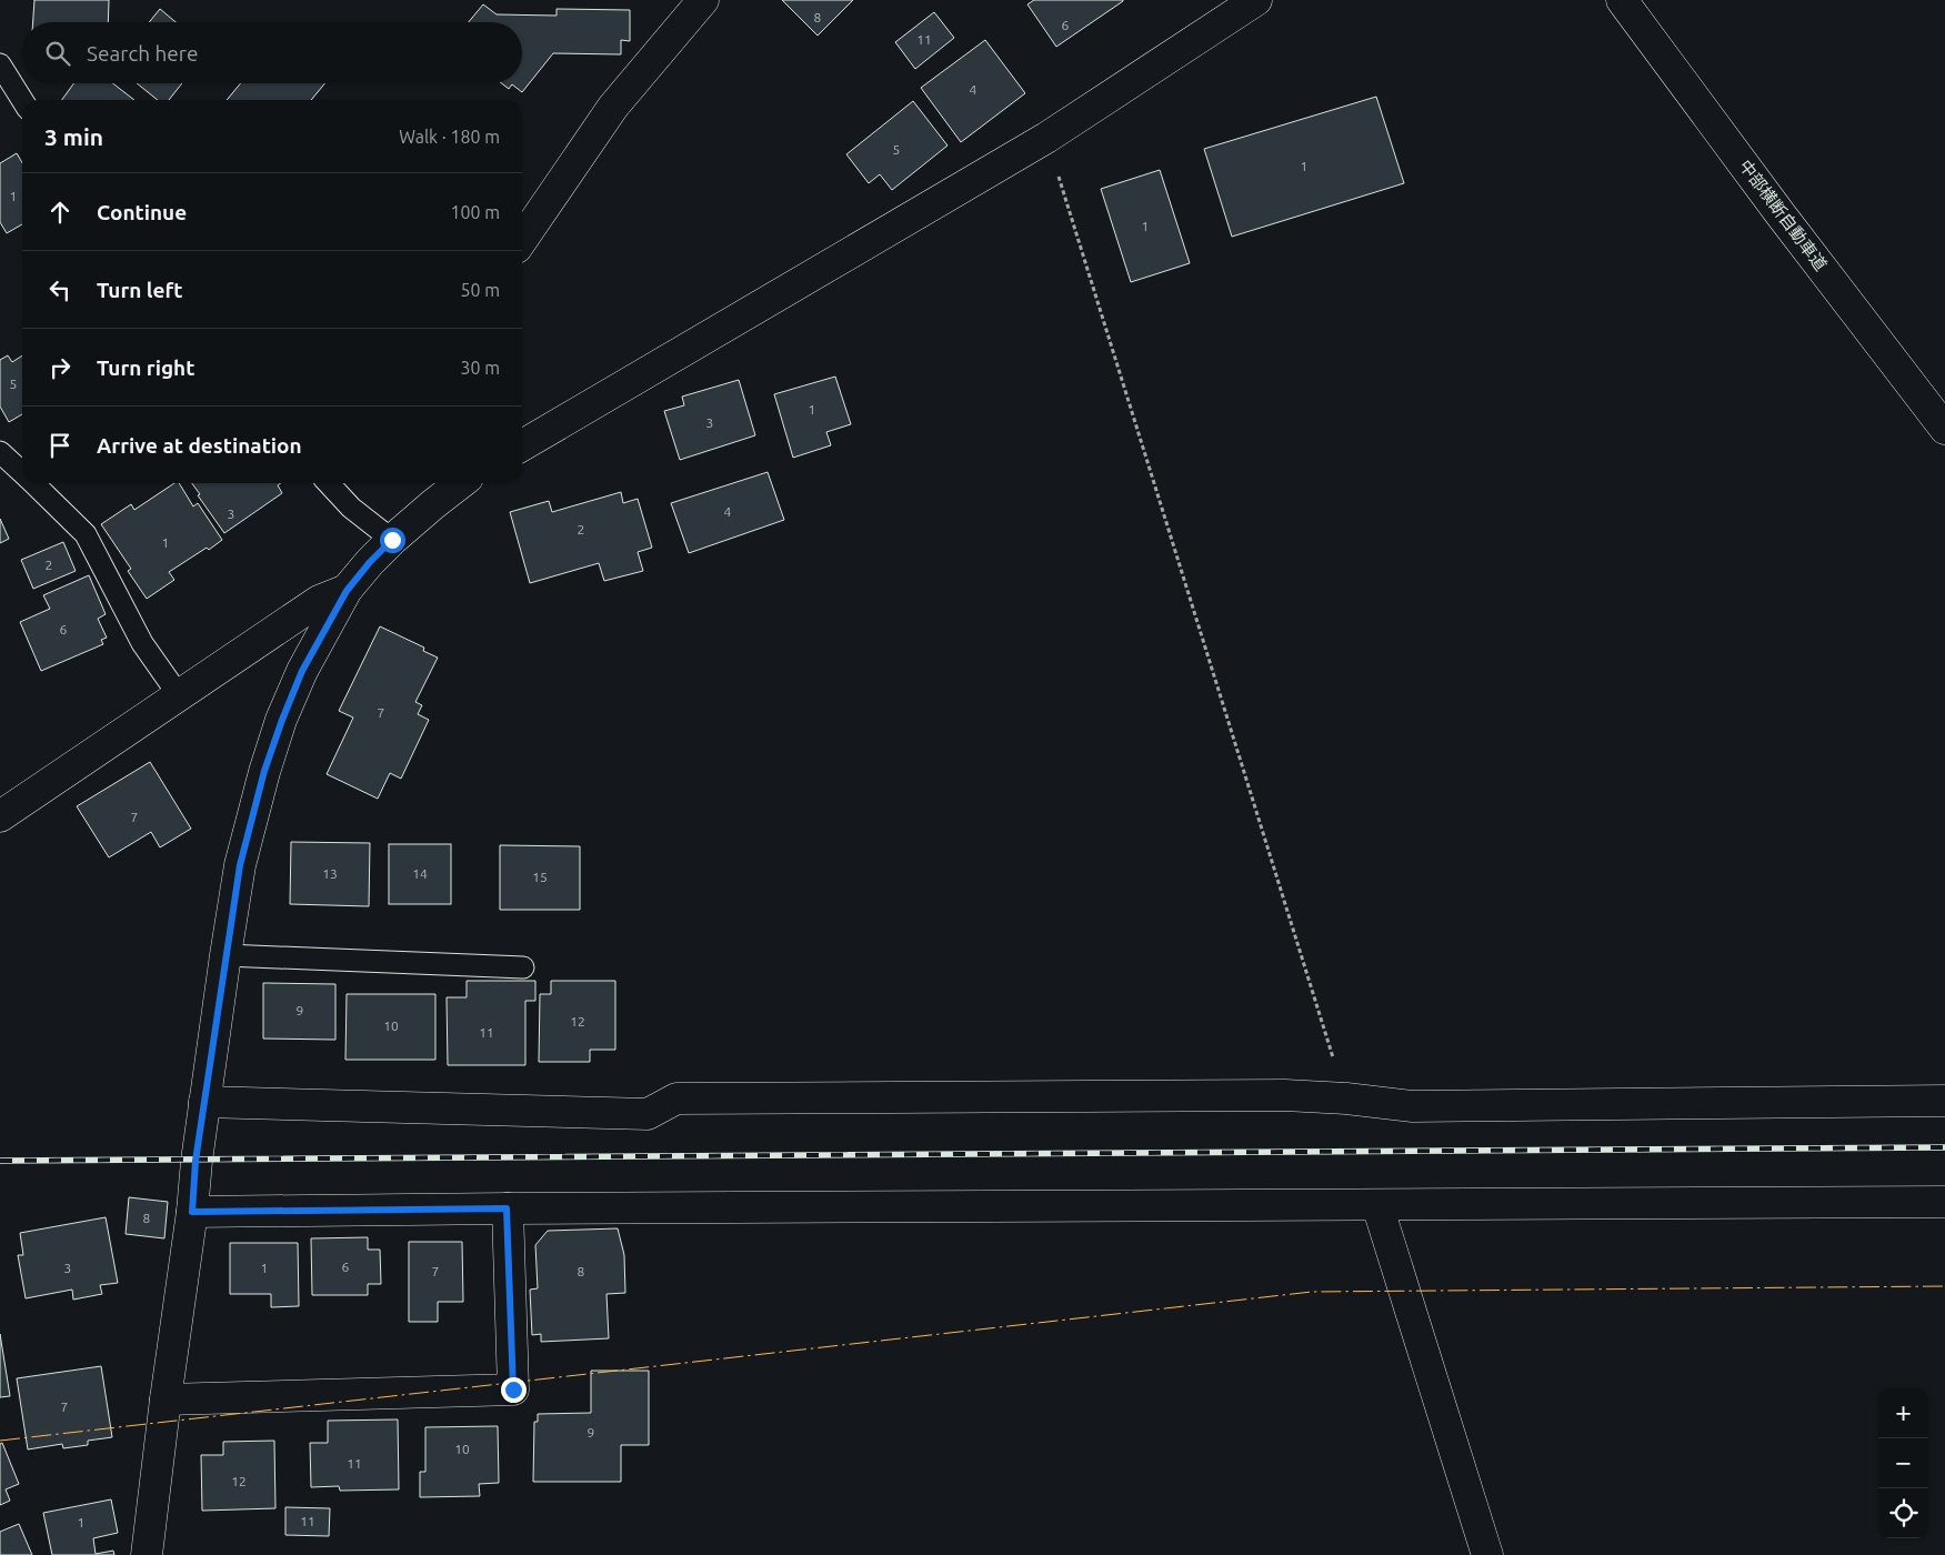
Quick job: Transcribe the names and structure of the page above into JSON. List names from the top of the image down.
{
  "streets": {
    "main road": ["中部横断自動車道"]
  },
  "house_numbers": [
    "8",
    "6",
    "11",
    "4",
    "5",
    "1",
    "1",
    "1",
    "5",
    "1",
    "3",
    "4",
    "3",
    "2",
    "1",
    "2",
    "6",
    "7",
    "7",
    "13",
    "14",
    "15",
    "9",
    "12",
    "10",
    "11",
    "8",
    "6",
    "3",
    "1",
    "7",
    "8",
    "7",
    "9",
    "10",
    "11",
    "12",
    "11",
    "1"
  ],
  "page": {
    "search": "Search here",
    "heading": ["3 min", "Walk · 180 m"],
    "list": [
      ["Continue", "100 m"],
      ["Turn left", "50 m"],
      ["Turn right", "30 m"],
      "Arrive at destination"
    ],
    "map_buttons": ["+", "−"]
  }
}
